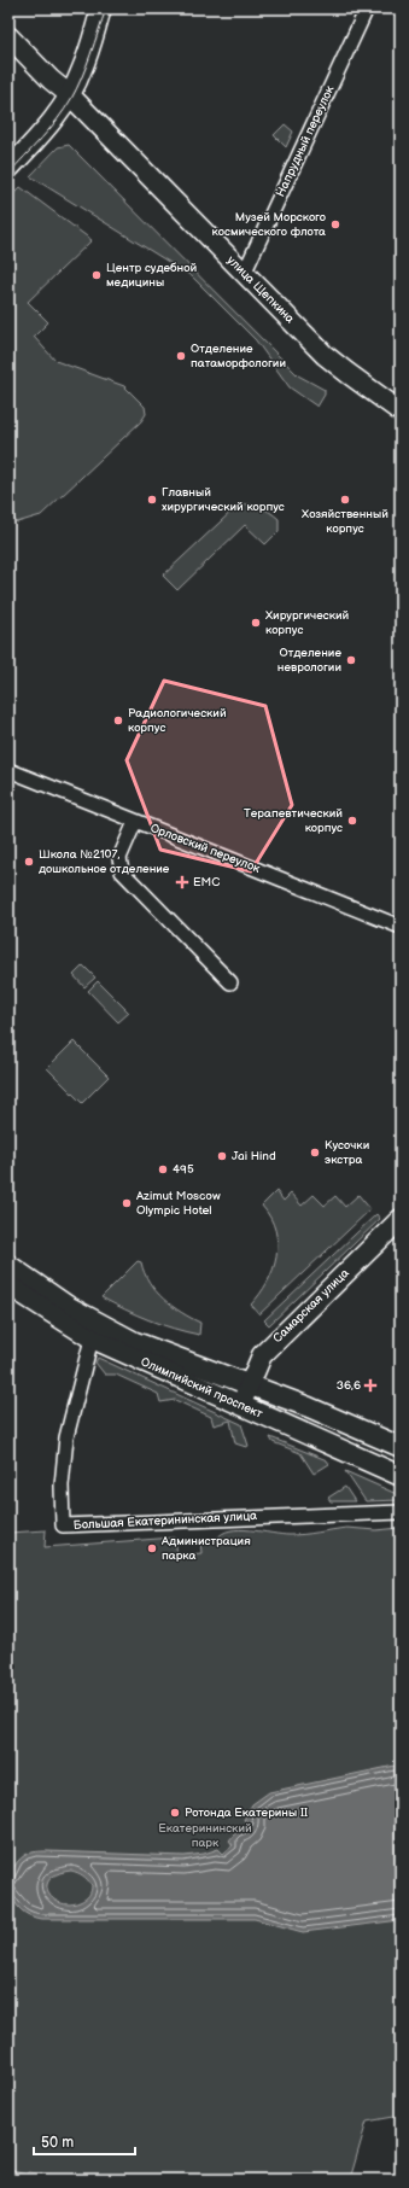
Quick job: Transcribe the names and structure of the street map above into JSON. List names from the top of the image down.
{
  "streets": {
    "street": [
      "Напрудный переулок",
      "улица Щепкина",
      "Орловский переулок",
      "Самарская улица",
      "Олимпийский проспект",
      "Большая Екатерининская улица"
    ]
  },
  "crossings": [
    ["Напрудный переулок", "улица Щепкина"],
    ["Самарская улица", "Олимпийский проспект"],
    ["Олимпийский проспект", "Большая Екатерининская улица"]
  ],
  "parks": ["Екатерининский парк"],
  "places": {
    "other": [
      "Музей Морского космического флота",
      "Центр судебной медицины",
      "Отделение патаморфологии",
      "Главный хирургический корпус",
      "Хозяйственный корпус",
      "Хирургический корпус",
      "Отделение неврологии",
      "Радиологический корпус",
      "Терапевтический корпус",
      "Школа №2107, дошкольное отделение",
      "Кусочки экстра",
      "Jai Hind",
      "495",
      "Azimut Moscow Olympic Hotel",
      "Администрация парка",
      "Ротонда Екатерины II"
    ],
    "health": ["EMC", "36,6"]
  },
  "scale_bar": "50 m"
}
